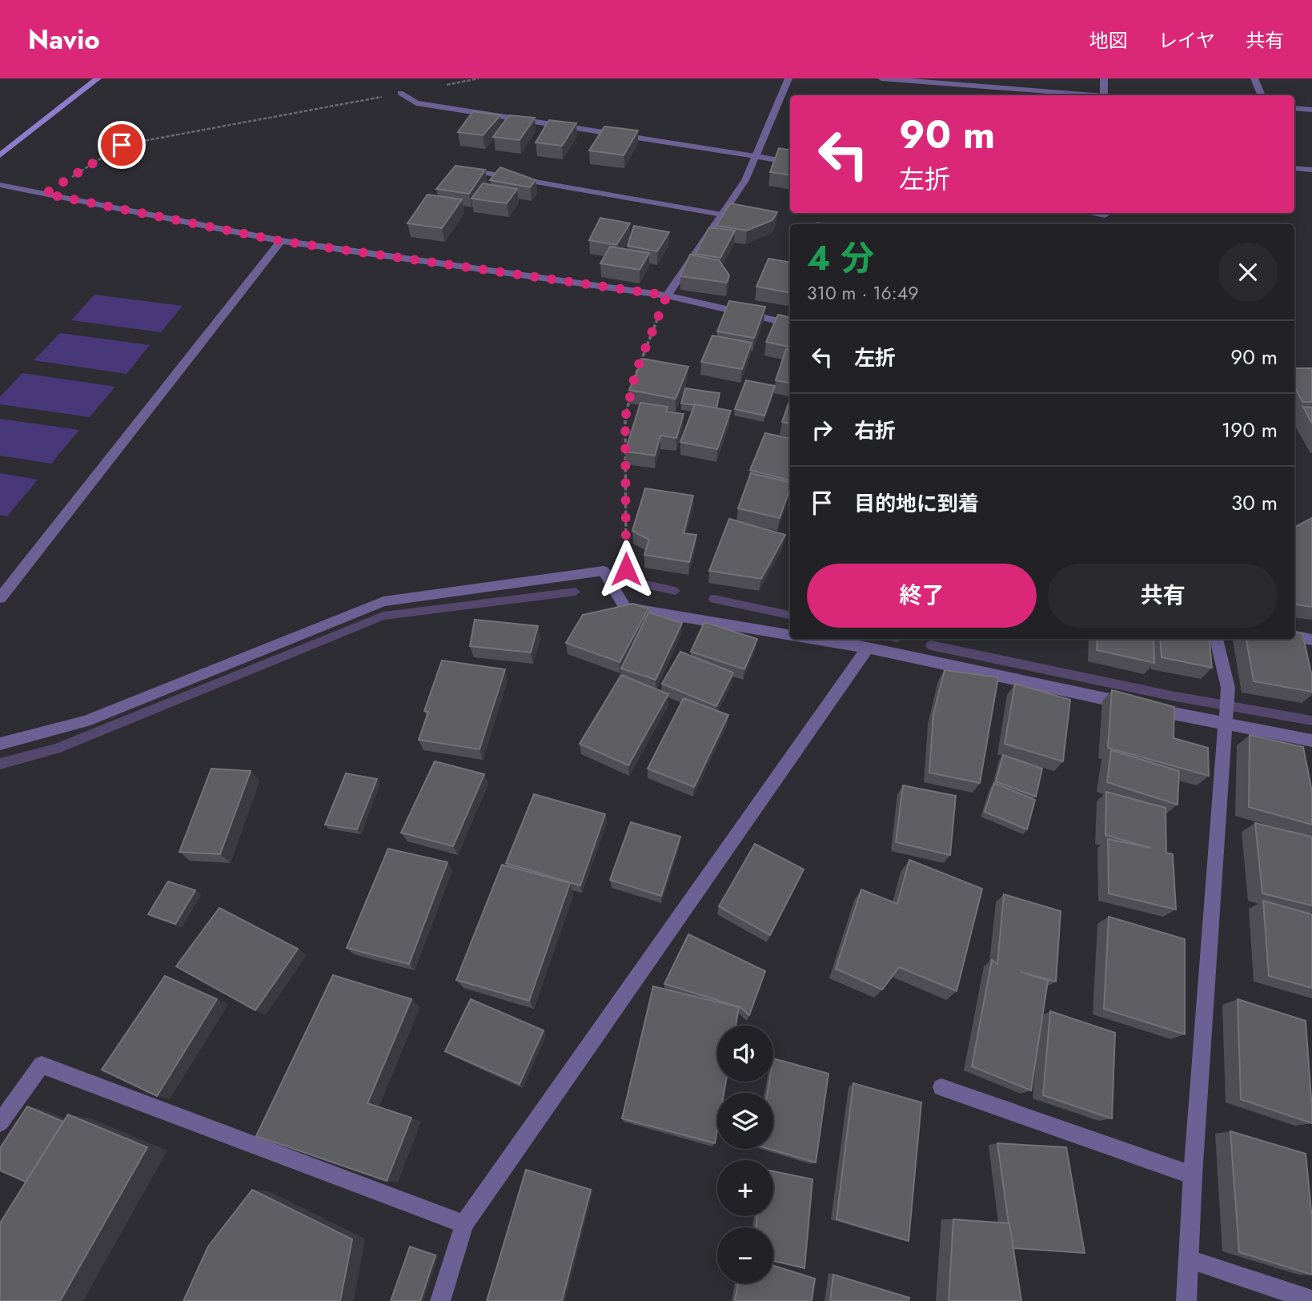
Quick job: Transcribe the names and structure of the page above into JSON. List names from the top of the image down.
{
  "page": {
    "header": "Navio",
    "nav": ["地図", "レイヤ", "共有"],
    "turn": ["90 m", "左折"],
    "heading": ["4 分", "310 m · 16:49"],
    "list": [
      {
        "name": "左折",
        "value": "90 m"
      },
      {
        "name": "右折",
        "value": "190 m"
      },
      {
        "name": "目的地に到着",
        "value": "30 m"
      }
    ],
    "buttons": ["終了", "共有"],
    "map_buttons": ["+", "−"]
  }
}
